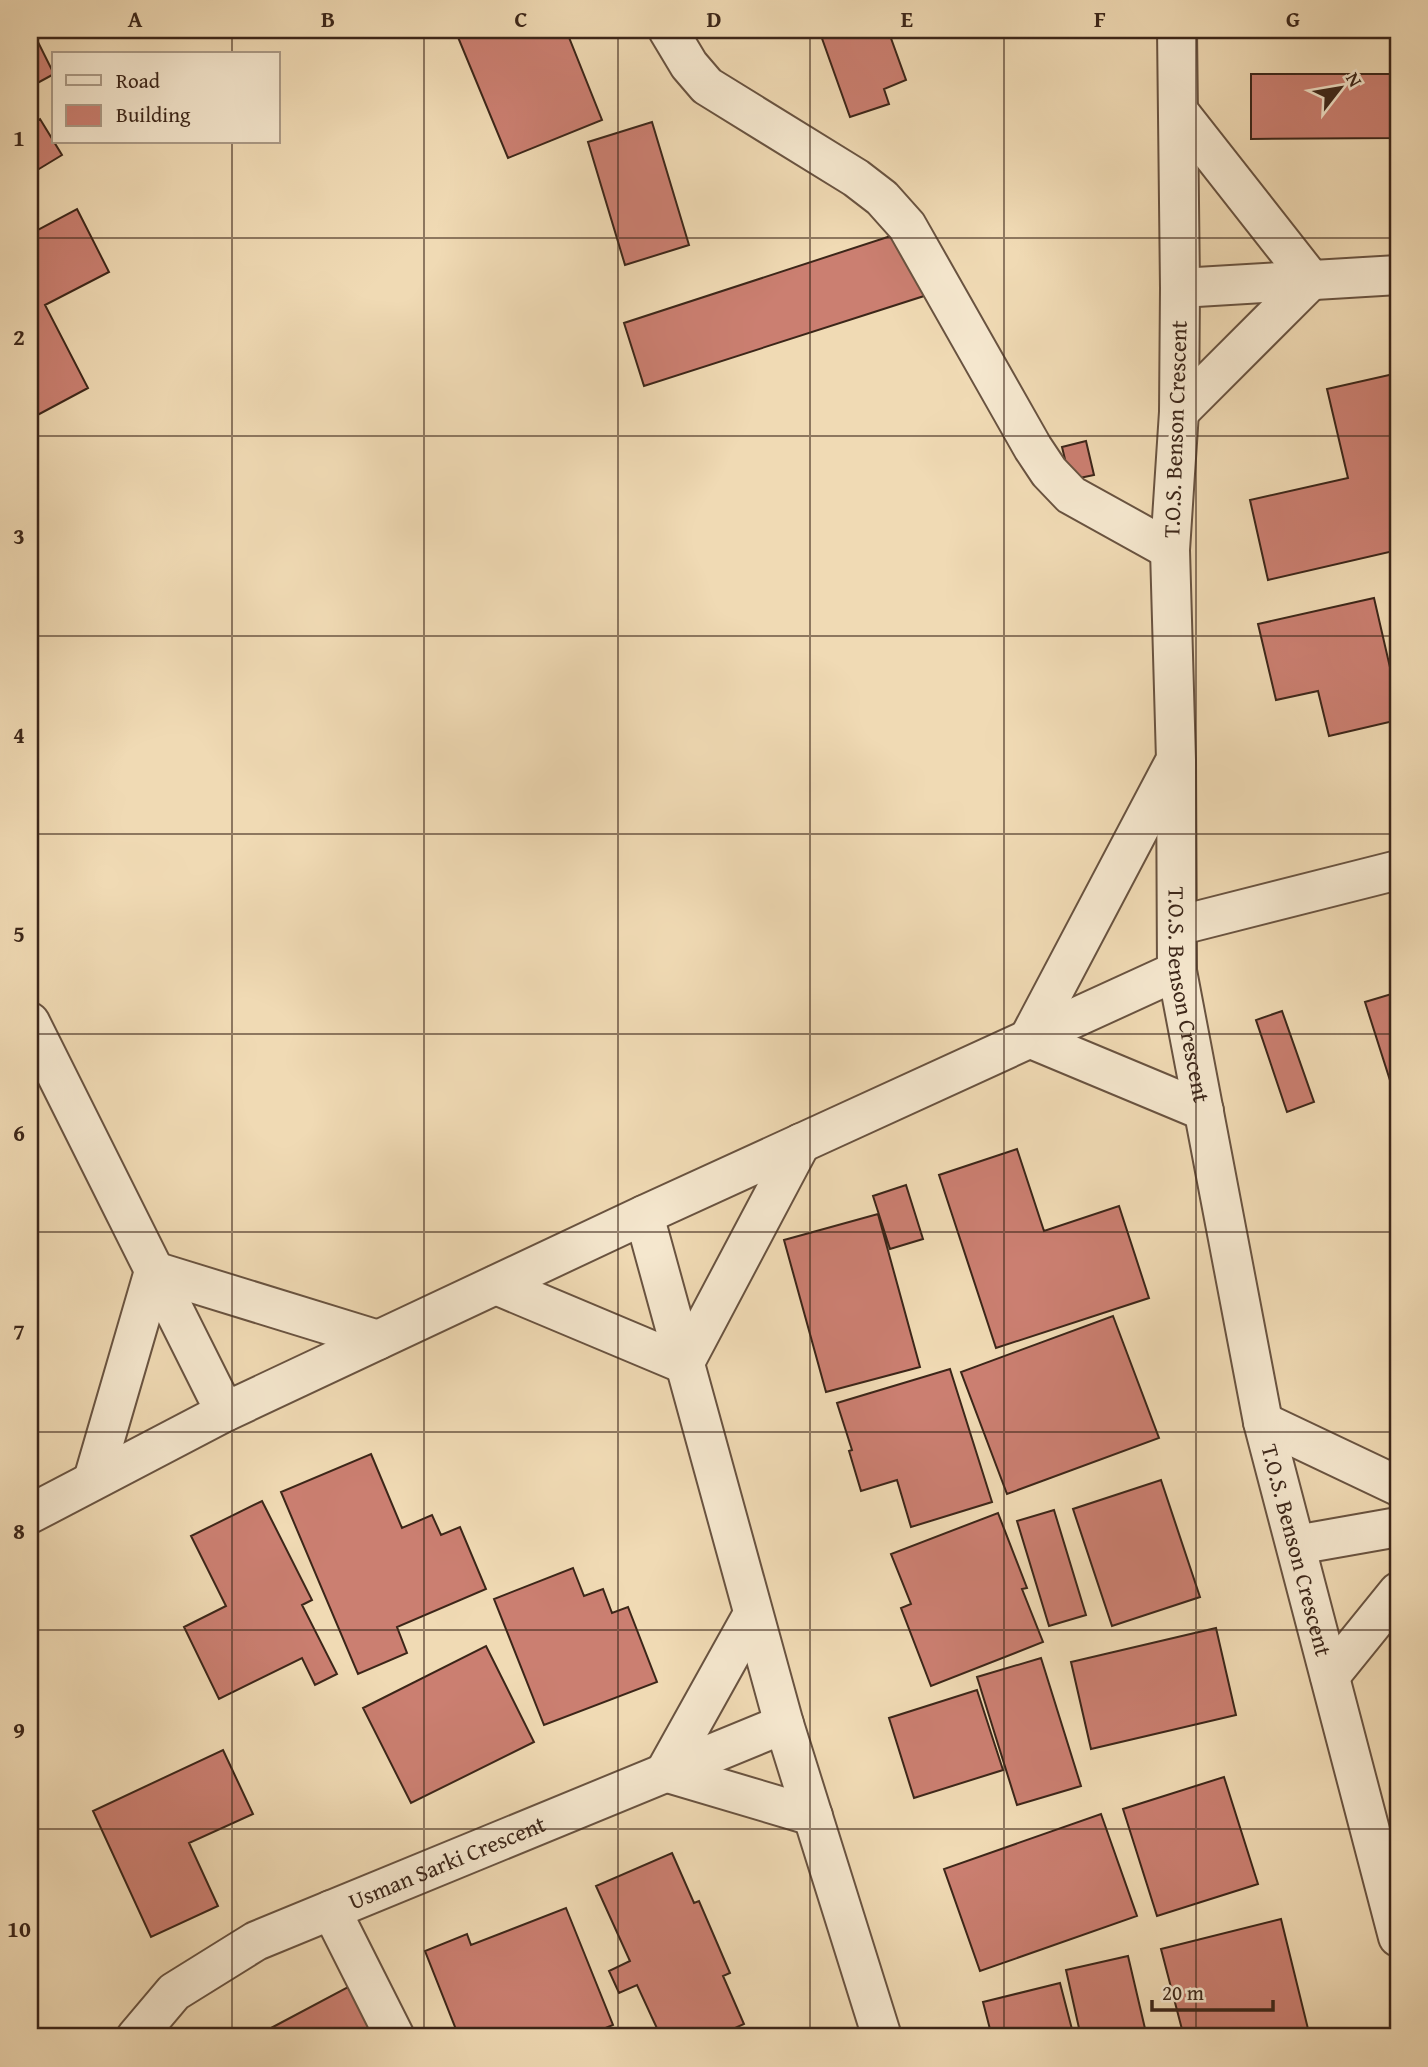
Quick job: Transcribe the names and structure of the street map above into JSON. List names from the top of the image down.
{
  "streets": {
    "street": ["T.O.S. Benson Crescent", "Usman Sarki Crescent"]
  },
  "legend": ["Road", "Building"],
  "scale_bar": "20 m",
  "north": "top right",
  "grid": {
    "columns": [
      "A",
      "B",
      "C",
      "D",
      "E",
      "F",
      "G"
    ],
    "rows": [
      "1",
      "2",
      "3",
      "4",
      "5",
      "6",
      "7",
      "8",
      "9",
      "10"
    ]
  }
}
